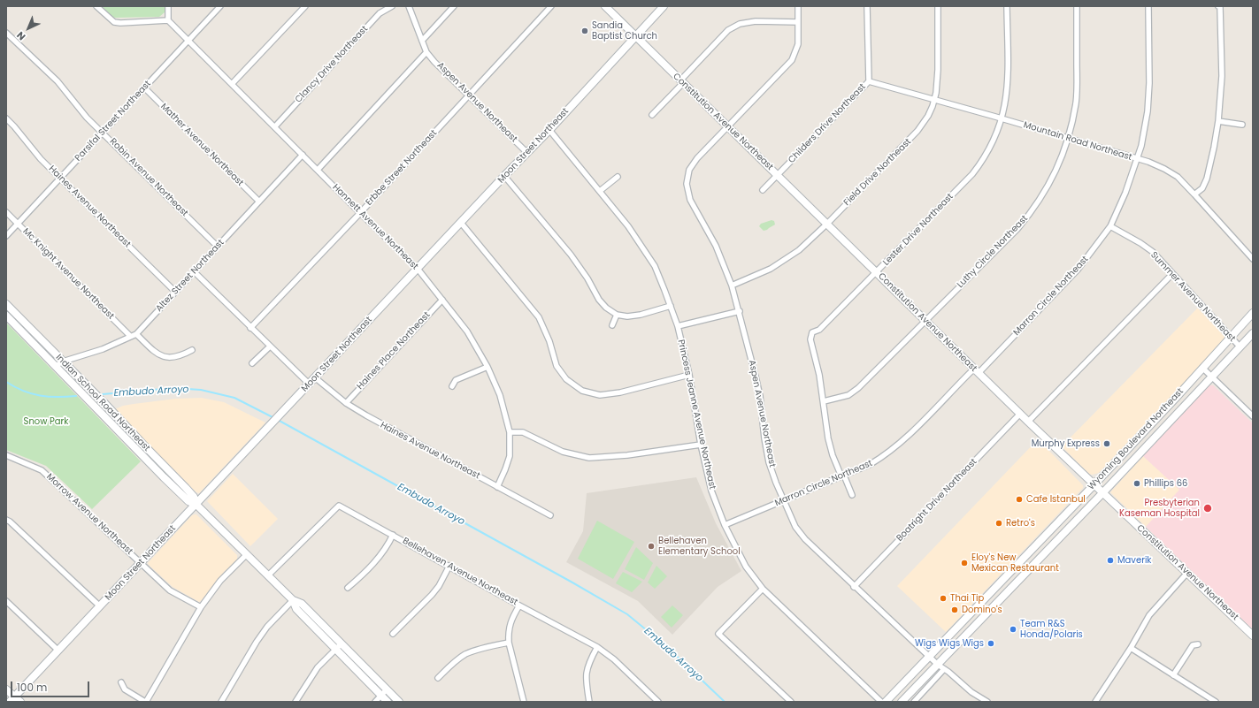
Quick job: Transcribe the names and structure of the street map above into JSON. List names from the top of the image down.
{
  "streets": {
    "street": [
      "Clancy Drive Northeast",
      "Aspen Avenue Northeast",
      "Parsifal Street Northeast",
      "Constitution Avenue Northeast",
      "Childers Drive Northeast",
      "Mountain Road Northeast",
      "Mather Avenue Northeast",
      "Moon Street Northeast",
      "Erbbe Street Northeast",
      "Field Drive Northeast",
      "Robin Avenue Northeast",
      "Haines Avenue Northeast",
      "Hannett Avenue Northeast",
      "Lester Drive Northeast",
      "Luthy Circle Northeast",
      "Mc Knight Avenue Northeast",
      "Altez Street Northeast",
      "Marron Circle Northeast",
      "Summer Avenue Northeast",
      "Haines Place Northeast",
      "Indian School Road Northeast",
      "Princess Jeanne Avenue Northeast",
      "Wyoming Boulevard Northeast",
      "Boatright Drive Northeast",
      "Morrow Avenue Northeast",
      "Bellehaven Avenue Northeast"
    ]
  },
  "crossings": [
    ["Clancy Drive Northeast", "Hannett Avenue Northeast"],
    ["Aspen Avenue Northeast", "Constitution Avenue Northeast"],
    ["Aspen Avenue Northeast", "Moon Street Northeast"],
    ["Aspen Avenue Northeast", "Erbbe Street Northeast"],
    ["Aspen Avenue Northeast", "Field Drive Northeast"],
    ["Aspen Avenue Northeast", "Marron Circle Northeast"],
    ["Aspen Avenue Northeast", "Wyoming Boulevard Northeast"],
    ["Aspen Avenue Northeast", "Boatright Drive Northeast"],
    ["Parsifal Street Northeast", "Mather Avenue Northeast"],
    ["Parsifal Street Northeast", "Robin Avenue Northeast"],
    ["Parsifal Street Northeast", "Haines Avenue Northeast"],
    ["Parsifal Street Northeast", "Hannett Avenue Northeast"],
    ["Parsifal Street Northeast", "Mc Knight Avenue Northeast"],
    ["Constitution Avenue Northeast", "Childers Drive Northeast"],
    ["Constitution Avenue Northeast", "Moon Street Northeast"],
    ["Constitution Avenue Northeast", "Field Drive Northeast"],
    ["Constitution Avenue Northeast", "Lester Drive Northeast"],
    ["Constitution Avenue Northeast", "Luthy Circle Northeast"],
    ["Constitution Avenue Northeast", "Marron Circle Northeast"],
    ["Constitution Avenue Northeast", "Wyoming Boulevard Northeast"],
    ["Constitution Avenue Northeast", "Boatright Drive Northeast"],
    ["Childers Drive Northeast", "Mountain Road Northeast"],
    ["Mountain Road Northeast", "Field Drive Northeast"],
    ["Mountain Road Northeast", "Lester Drive Northeast"],
    ["Mountain Road Northeast", "Luthy Circle Northeast"],
    ["Mountain Road Northeast", "Marron Circle Northeast"],
    ["Mather Avenue Northeast", "Altez Street Northeast"],
    ["Moon Street Northeast", "Haines Avenue Northeast"],
    ["Moon Street Northeast", "Hannett Avenue Northeast"],
    ["Moon Street Northeast", "Indian School Road Northeast"],
    ["Moon Street Northeast", "Princess Jeanne Avenue Northeast"],
    ["Moon Street Northeast", "Morrow Avenue Northeast"],
    ["Erbbe Street Northeast", "Hannett Avenue Northeast"],
    ["Robin Avenue Northeast", "Altez Street Northeast"],
    ["Haines Avenue Northeast", "Hannett Avenue Northeast"],
    ["Haines Avenue Northeast", "Altez Street Northeast"],
    ["Haines Avenue Northeast", "Haines Place Northeast"],
    ["Hannett Avenue Northeast", "Altez Street Northeast"],
    ["Hannett Avenue Northeast", "Haines Place Northeast"],
    ["Lester Drive Northeast", "Luthy Circle Northeast"],
    ["Lester Drive Northeast", "Marron Circle Northeast"],
    ["Marron Circle Northeast", "Summer Avenue Northeast"],
    ["Marron Circle Northeast", "Princess Jeanne Avenue Northeast"],
    ["Summer Avenue Northeast", "Wyoming Boulevard Northeast"],
    ["Indian School Road Northeast", "Bellehaven Avenue Northeast"]
  ],
  "water": ["Embudo Arroyo"],
  "parks": ["Snow Park"],
  "places": [
    "Sandia Baptist Church",
    "Murphy Express",
    "Phillips 66",
    "Cafe Istanbul",
    "Presbyterian Kaseman Hospital",
    "Retro's",
    "Bellehaven Elementary School",
    "Maverik",
    "Eloy's New Mexican Restaurant",
    "Thai Tip",
    "Domino's",
    "Team R&S Honda/Polaris",
    "Wigs Wigs Wigs"
  ],
  "scale_bar": "100 m",
  "north": "bottom left"
}
